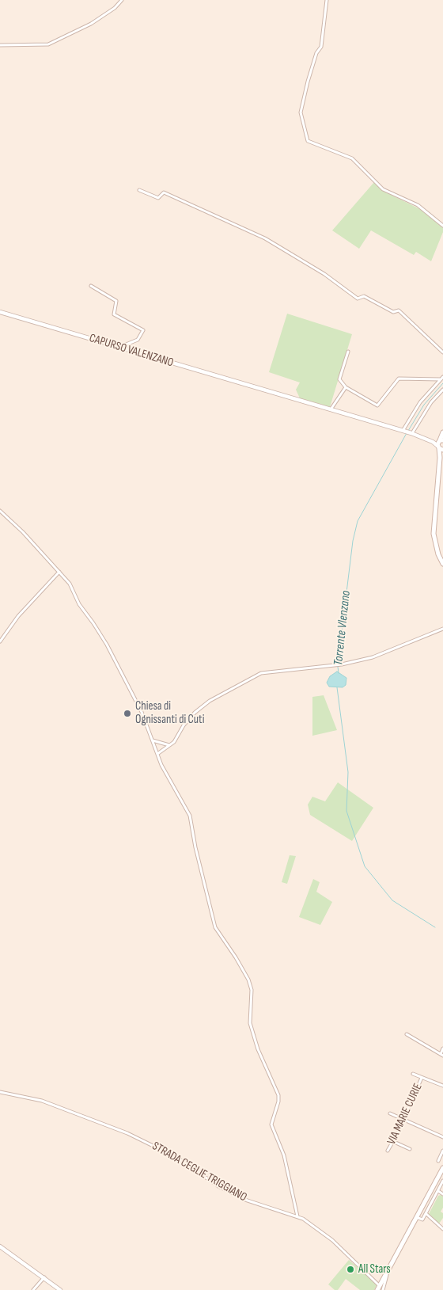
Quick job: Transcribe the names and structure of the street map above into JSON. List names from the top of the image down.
{
  "streets": {
    "street": ["CAPURSO VALENZANO", "VIA MARIE CURIE", "STRADA CEGLIE TRIGGIANO"]
  },
  "water": ["Torrente Vlenzano"],
  "places": ["Chiesa di Ognissanti di Cuti", "All Stars"]
}
